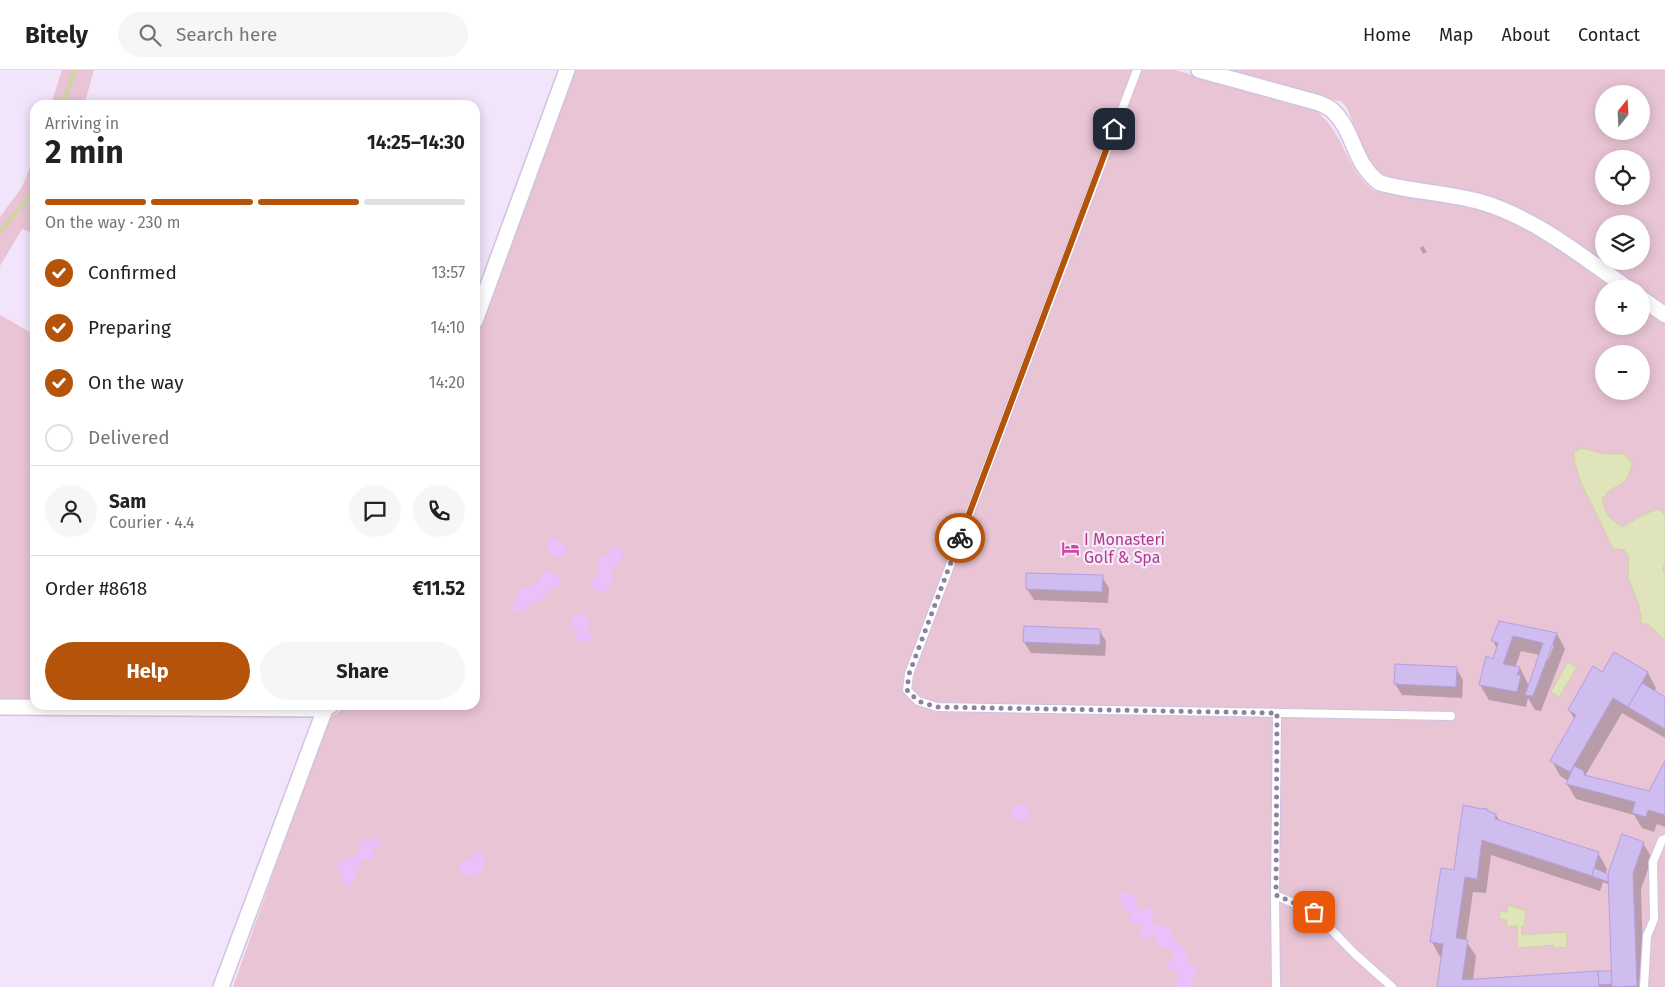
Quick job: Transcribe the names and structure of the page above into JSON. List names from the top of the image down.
{
  "places": {
    "hotel": ["I Monasteri Golf & Spa"]
  },
  "north": "top",
  "page": {
    "header": "Bitely",
    "search": "Search here",
    "nav": [
      "Home",
      "Map",
      "About",
      "Contact"
    ],
    "map_buttons": ["+", "−"],
    "heading": ["2 min", "Arriving in", "14:25–14:30"],
    "panel": [
      "Sam",
      "Courier · 4.4",
      "Order #8618",
      "€11.52"
    ],
    "bar": "On the way · 230 m",
    "list": [
      ["Confirmed", "13:57"],
      ["Preparing", "14:10"],
      ["On the way", "14:20"],
      "Delivered"
    ],
    "buttons": ["Help", "Share"]
  }
}
